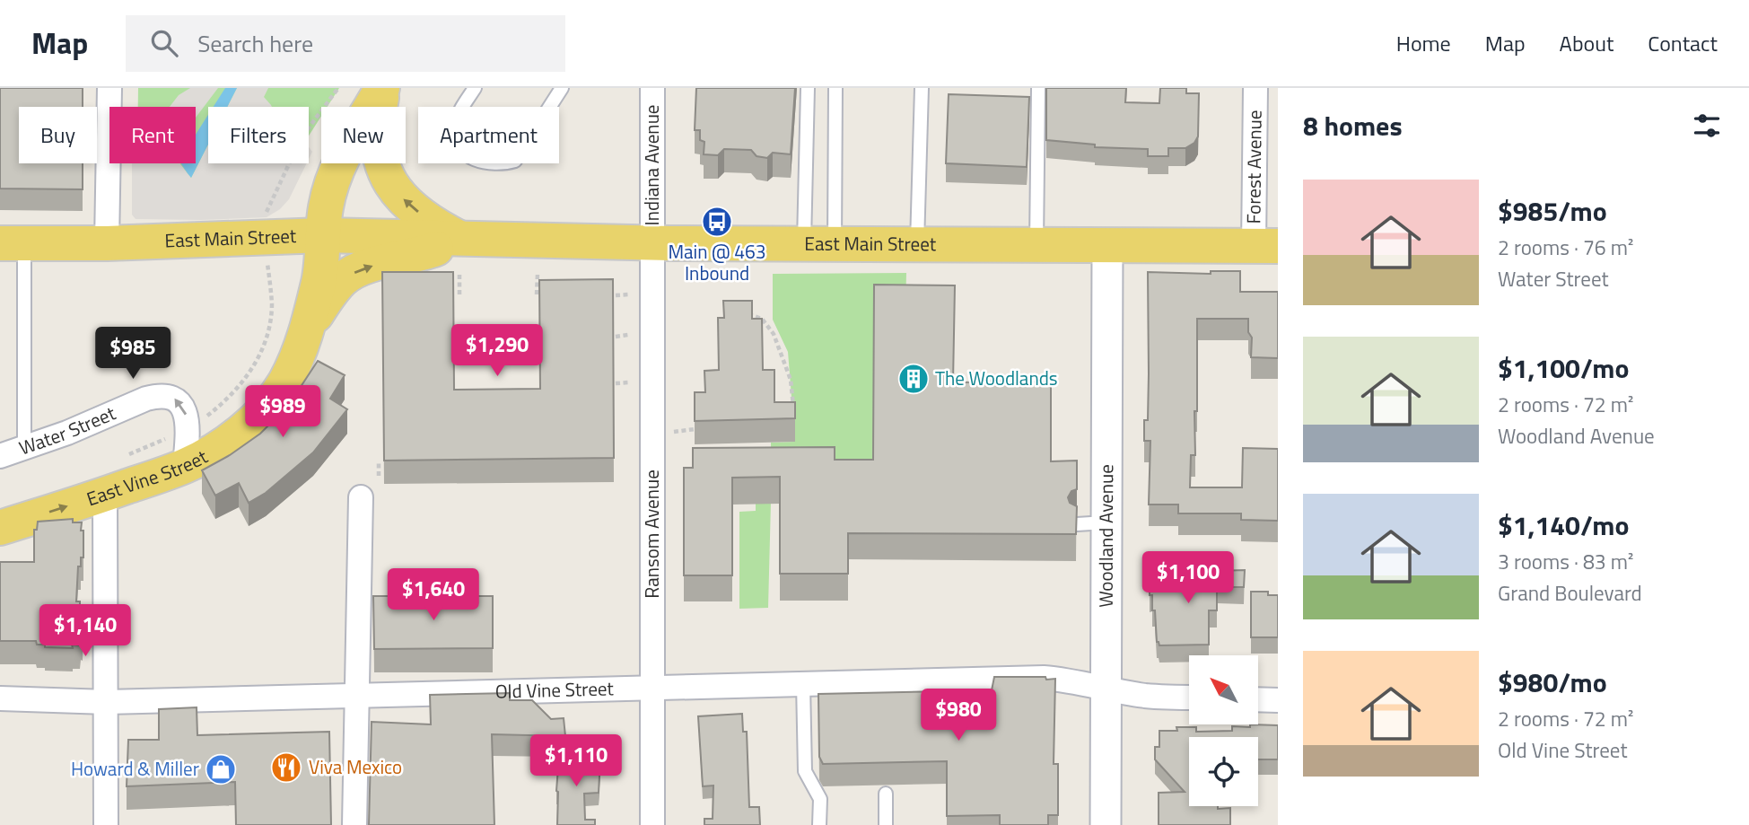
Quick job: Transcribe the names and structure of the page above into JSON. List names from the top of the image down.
{
  "streets": {
    "main road": ["East Main Street", "East Vine Street"],
    "street": [
      "Indiana Avenue",
      "Forest Avenue",
      "Water Street",
      "Ransom Avenue",
      "Woodland Avenue",
      "Old Vine Street"
    ]
  },
  "crossings": [
    ["Indiana Avenue", "East Main Street"],
    ["Indiana Avenue", "Ransom Avenue"],
    ["Forest Avenue", "East Main Street"],
    ["East Main Street", "East Vine Street"],
    ["East Main Street", "Ransom Avenue"],
    ["East Main Street", "Woodland Avenue"],
    ["Water Street", "East Vine Street"],
    ["Ransom Avenue", "Old Vine Street"],
    ["Woodland Avenue", "Old Vine Street"]
  ],
  "places": {
    "bus stop": ["Main @ 463 Inbound"],
    "building": ["The Woodlands"],
    "restaurant": ["Viva Mexico"],
    "shop": ["Howard & Miller"]
  },
  "north": "top left",
  "page": {
    "header": "Map",
    "search": "Search here",
    "nav": [
      "Home",
      "Map",
      "About",
      "Contact"
    ],
    "heading": "8 homes",
    "chip": [
      "Buy",
      "Rent",
      "Filters",
      "New",
      "Apartment"
    ],
    "list": [
      {
        "name": "$985/mo",
        "note": "2 rooms · 76 m² · Water Street"
      },
      {
        "name": "$1,100/mo",
        "note": "2 rooms · 72 m² · Woodland Avenue"
      },
      {
        "name": "$1,140/mo",
        "note": "3 rooms · 83 m² · Grand Boulevard"
      },
      {
        "name": "$980/mo",
        "note": "2 rooms · 72 m² · Old Vine Street"
      }
    ],
    "price": [
      "$1,290",
      "$985",
      "$989",
      "$1,100",
      "$1,640",
      "$1,140",
      "$980",
      "$1,110"
    ]
  }
}
